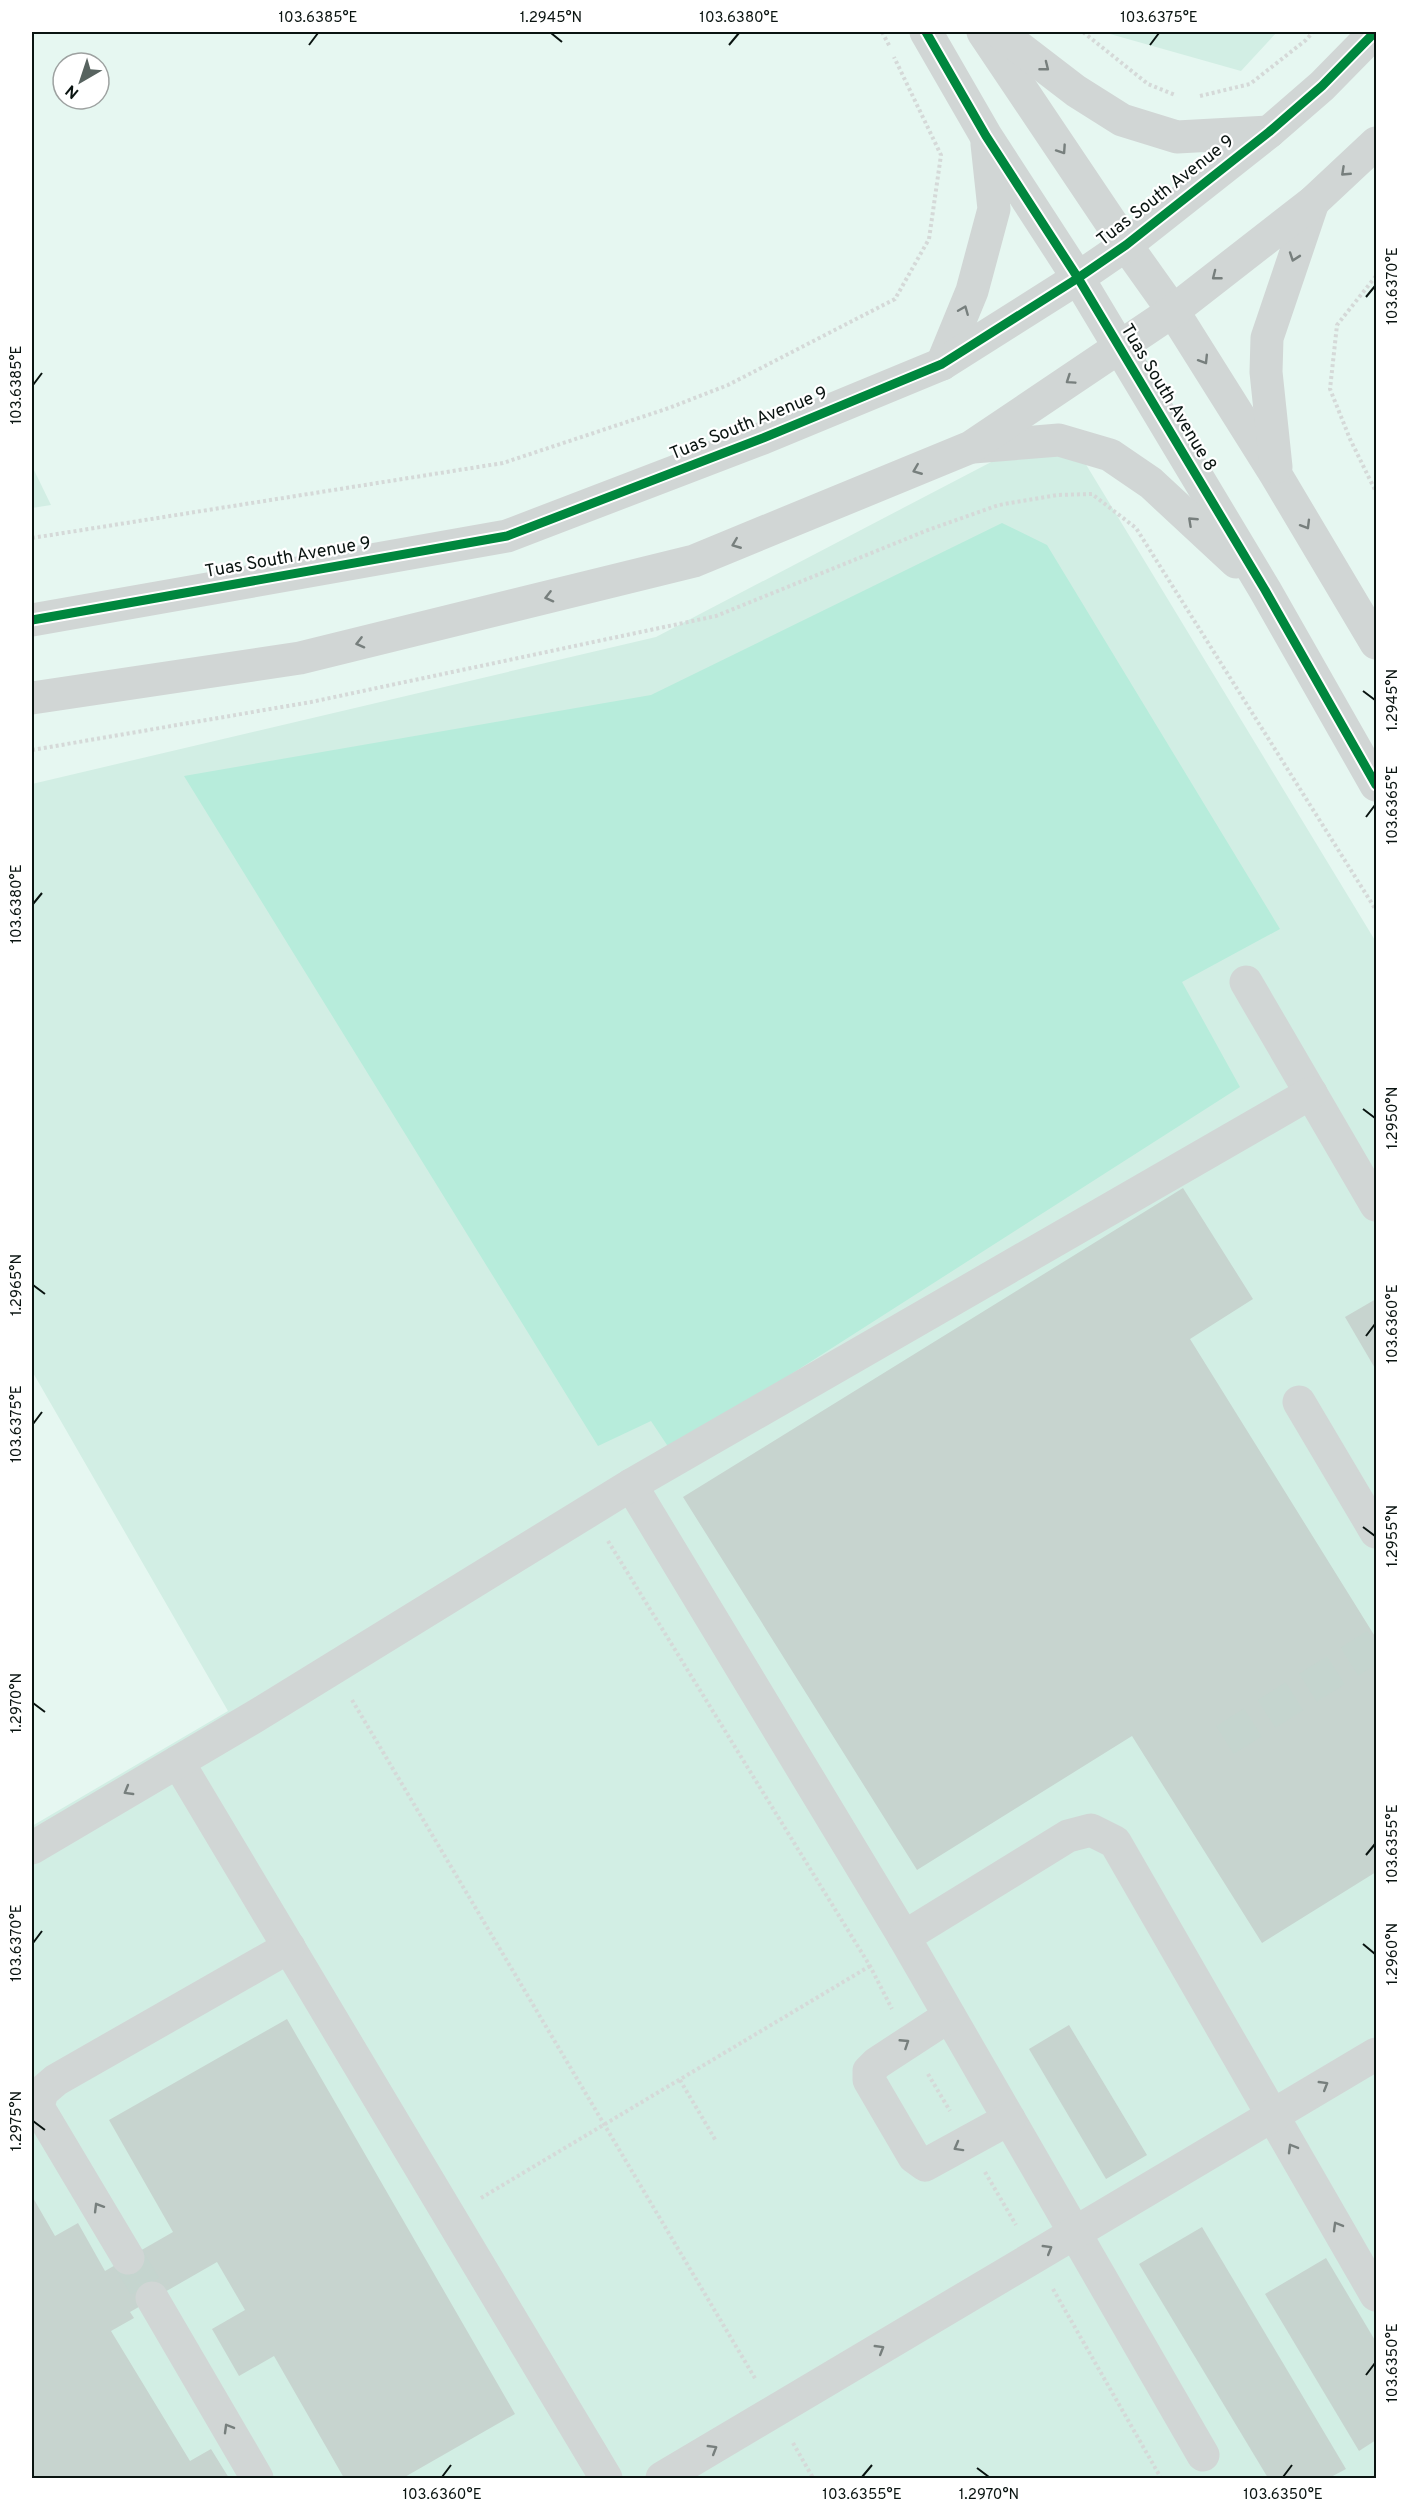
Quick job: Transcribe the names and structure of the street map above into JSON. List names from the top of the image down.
{
  "streets": {
    "street": ["Tuas South Avenue 9", "Tuas South Avenue 8"]
  },
  "crossings": [
    ["Tuas South Avenue 9", "Tuas South Avenue 8"]
  ],
  "north": "bottom left",
  "coordinates": [
    "103.6385°E",
    "1.2945°N",
    "103.6380°E",
    "103.6375°E",
    "103.6370°E",
    "103.6365°E",
    "1.2950°N",
    "1.2965°N",
    "103.6360°E",
    "1.2955°N",
    "1.2970°N",
    "103.6355°E",
    "1.2960°N",
    "1.2975°N",
    "103.6350°E"
  ]
}
